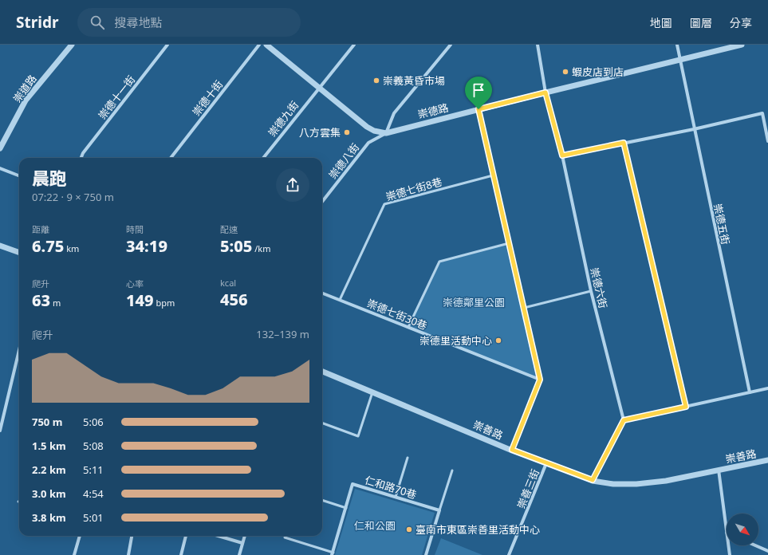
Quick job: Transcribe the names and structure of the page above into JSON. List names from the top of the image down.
{
  "streets": {
    "street": [
      "崇道路",
      "崇德十一街",
      "崇德十街",
      "崇德路",
      "崇德九街",
      "崇德八街",
      "崇德五街",
      "崇德六街",
      "崇德七街30巷",
      "崇善路",
      "仁和路70巷",
      "崇善三街"
    ],
    "lane": ["崇德七街8巷"]
  },
  "crossings": [
    ["崇德路", "崇德九街"],
    ["崇德路", "崇德八街"],
    ["崇德路", "崇德五街"],
    ["崇德路", "崇德六街"],
    ["崇德七街8巷", "崇德七街30巷"],
    ["崇善路", "崇善三街"]
  ],
  "parks": ["崇德鄰里公園", "仁和公園"],
  "places": [
    "蝦皮店到店",
    "崇義黃昏市場",
    "八方雲集",
    "崇德里活動中心",
    "臺南市東區崇善里活動中心"
  ],
  "north": "bottom right",
  "page": {
    "header": "Stridr",
    "search": "搜尋地點",
    "nav": ["地圖", "圖層", "分享"],
    "heading": ["晨跑", "07:22 · 9 × 750 m"],
    "stats": [
      ["距離", "6.75 km"],
      ["時間", "34:19"],
      ["配速", "5:05 /km"],
      ["爬升", "63 m"],
      ["心率", "149 bpm"],
      ["kcal", "456"]
    ],
    "chart": ["爬升", "132–139 m"],
    "list": [
      {
        "name": "750 m",
        "note": "5:06"
      },
      {
        "name": "1.5 km",
        "note": "5:08"
      },
      {
        "name": "2.2 km",
        "note": "5:11"
      },
      {
        "name": "3.0 km",
        "note": "4:54"
      },
      {
        "name": "3.8 km",
        "note": "5:01"
      }
    ]
  }
}
